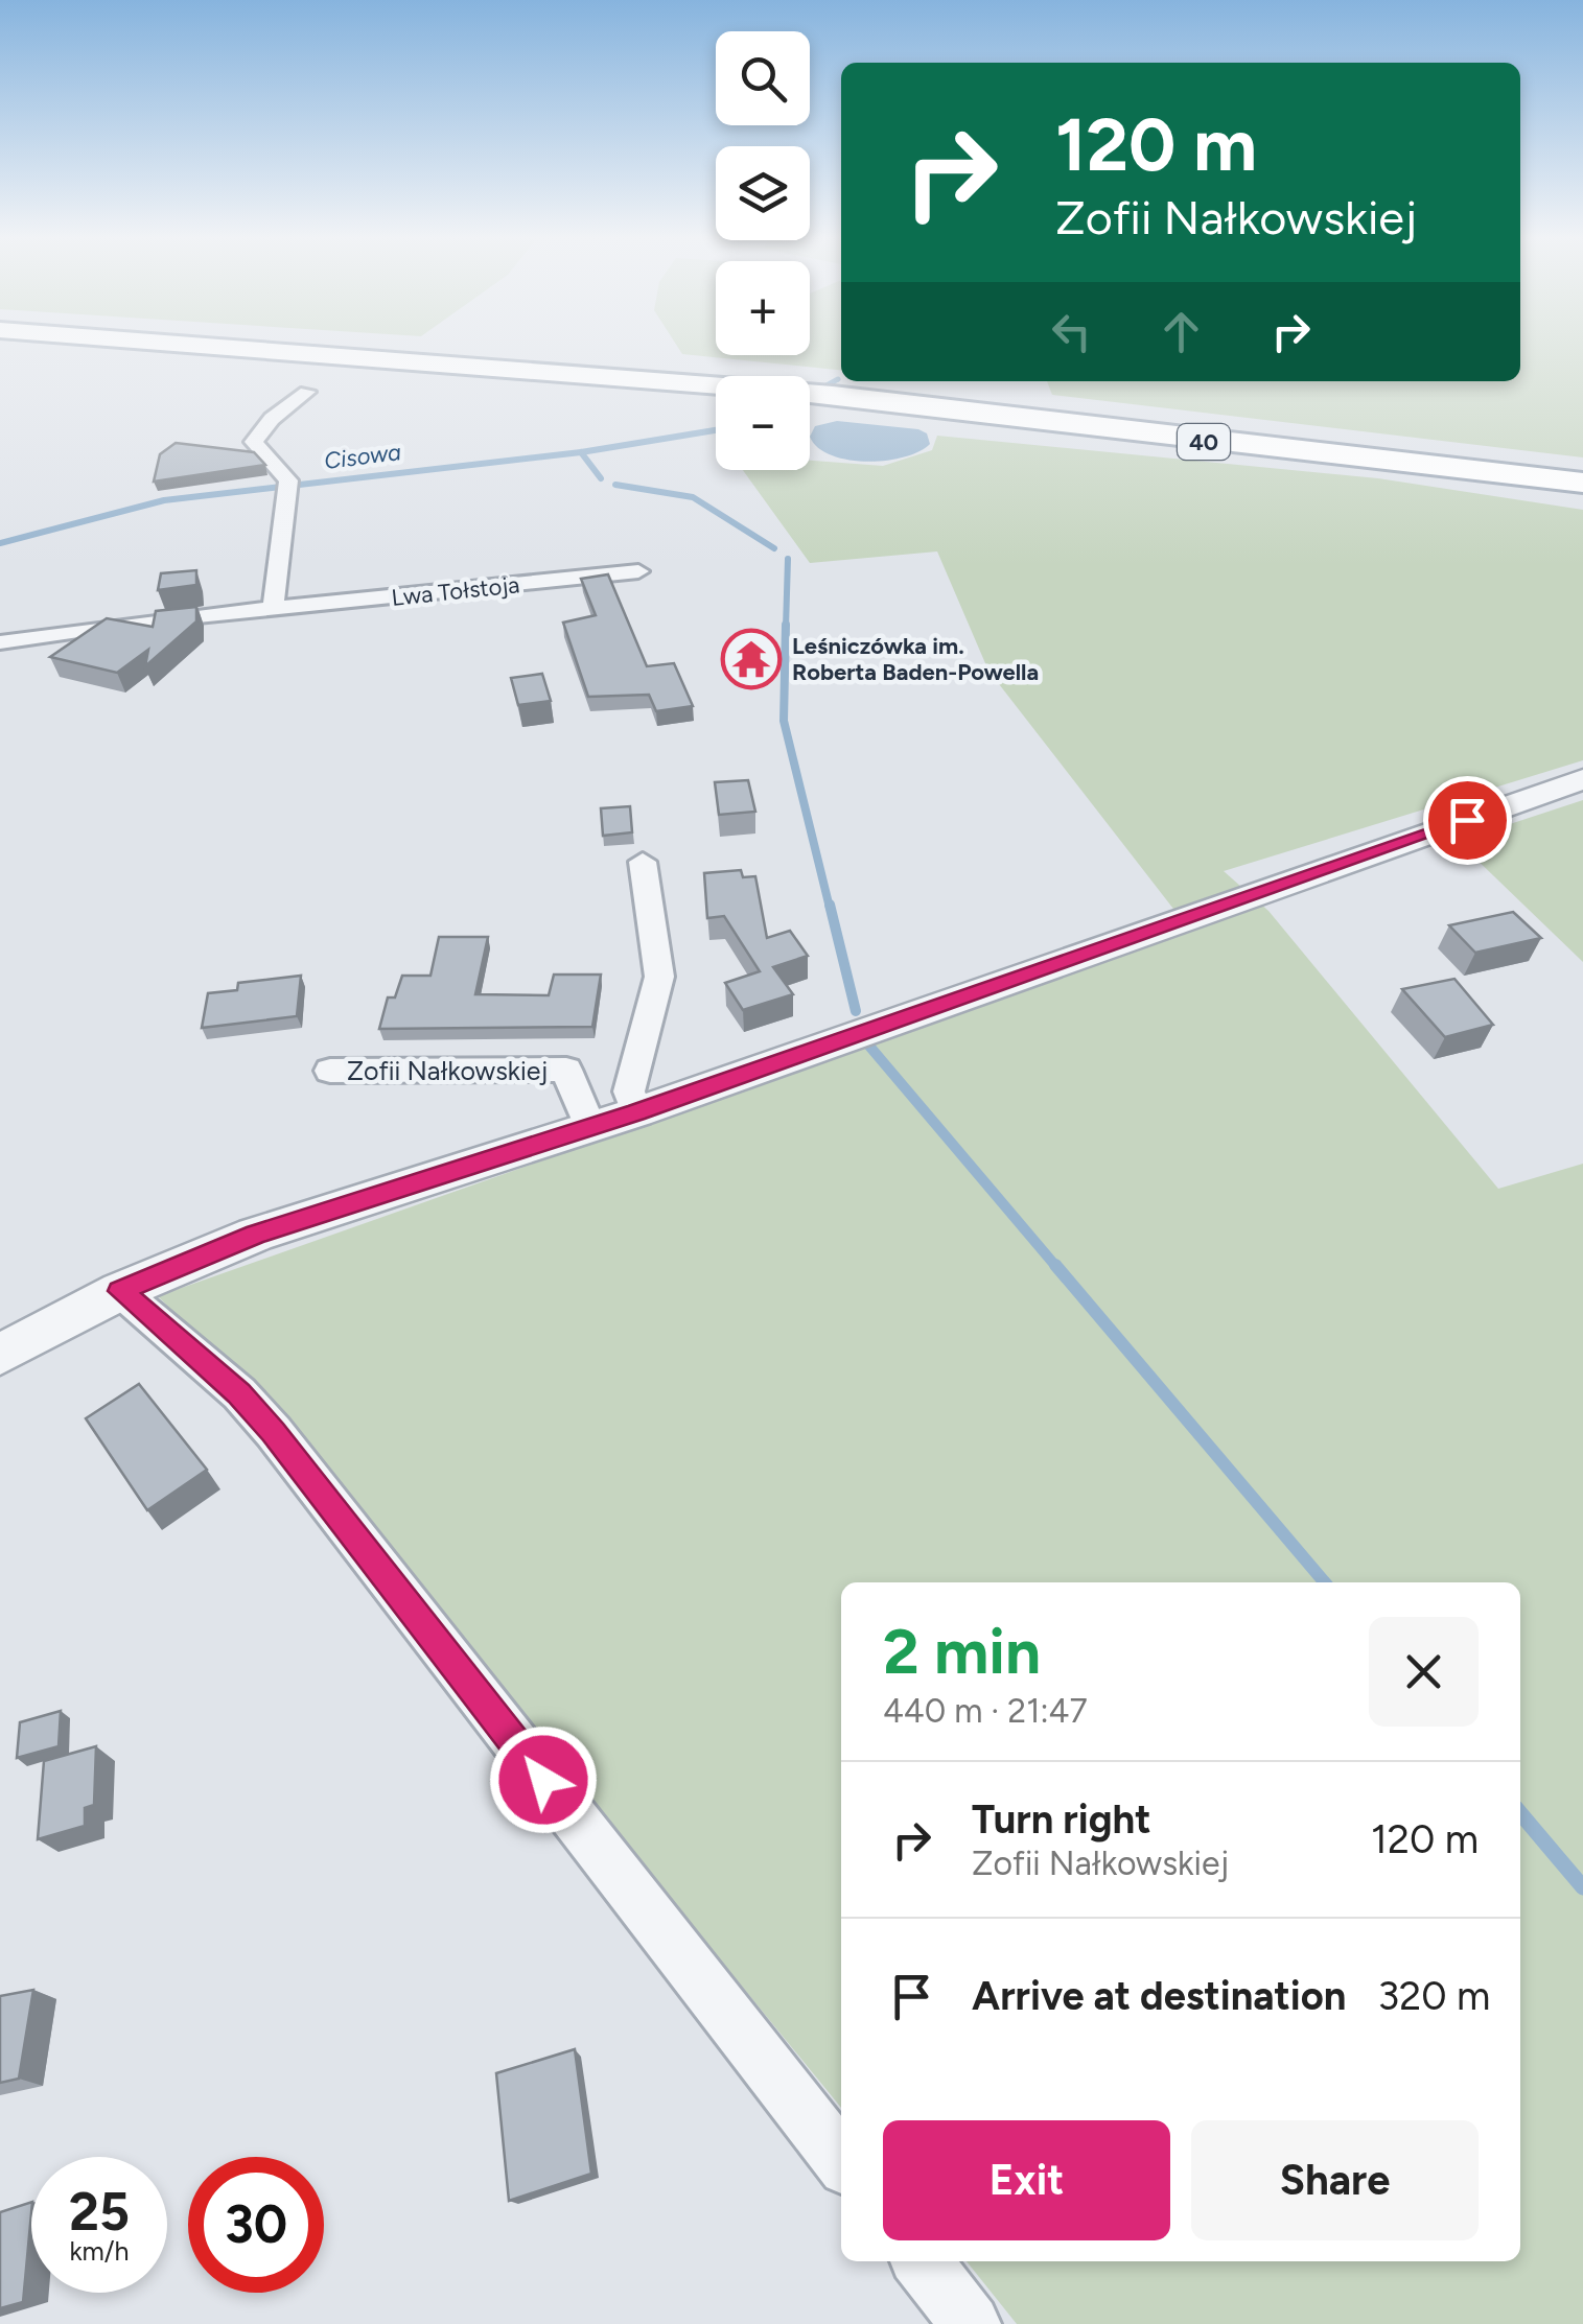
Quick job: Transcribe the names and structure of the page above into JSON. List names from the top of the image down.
{
  "streets": {
    "main road": ["40"],
    "street": ["Lwa Tołstoja", "Zofii Nałkowskiej"]
  },
  "water": ["Cisowa"],
  "places": {
    "temple": ["Leśniczówka im. Roberta Baden-Powella"]
  },
  "page": {
    "map_buttons": ["+", "−"],
    "turn": ["120 m", "Zofii Nałkowskiej"],
    "heading": ["2 min", "440 m · 21:47"],
    "list": [
      {
        "name": "Turn right",
        "note": "Zofii Nałkowskiej",
        "value": "120 m"
      },
      {
        "name": "Arrive at destination",
        "value": "320 m"
      }
    ],
    "buttons": ["Exit", "Share"],
    "speed": "25 km/h",
    "limit": "30"
  }
}
